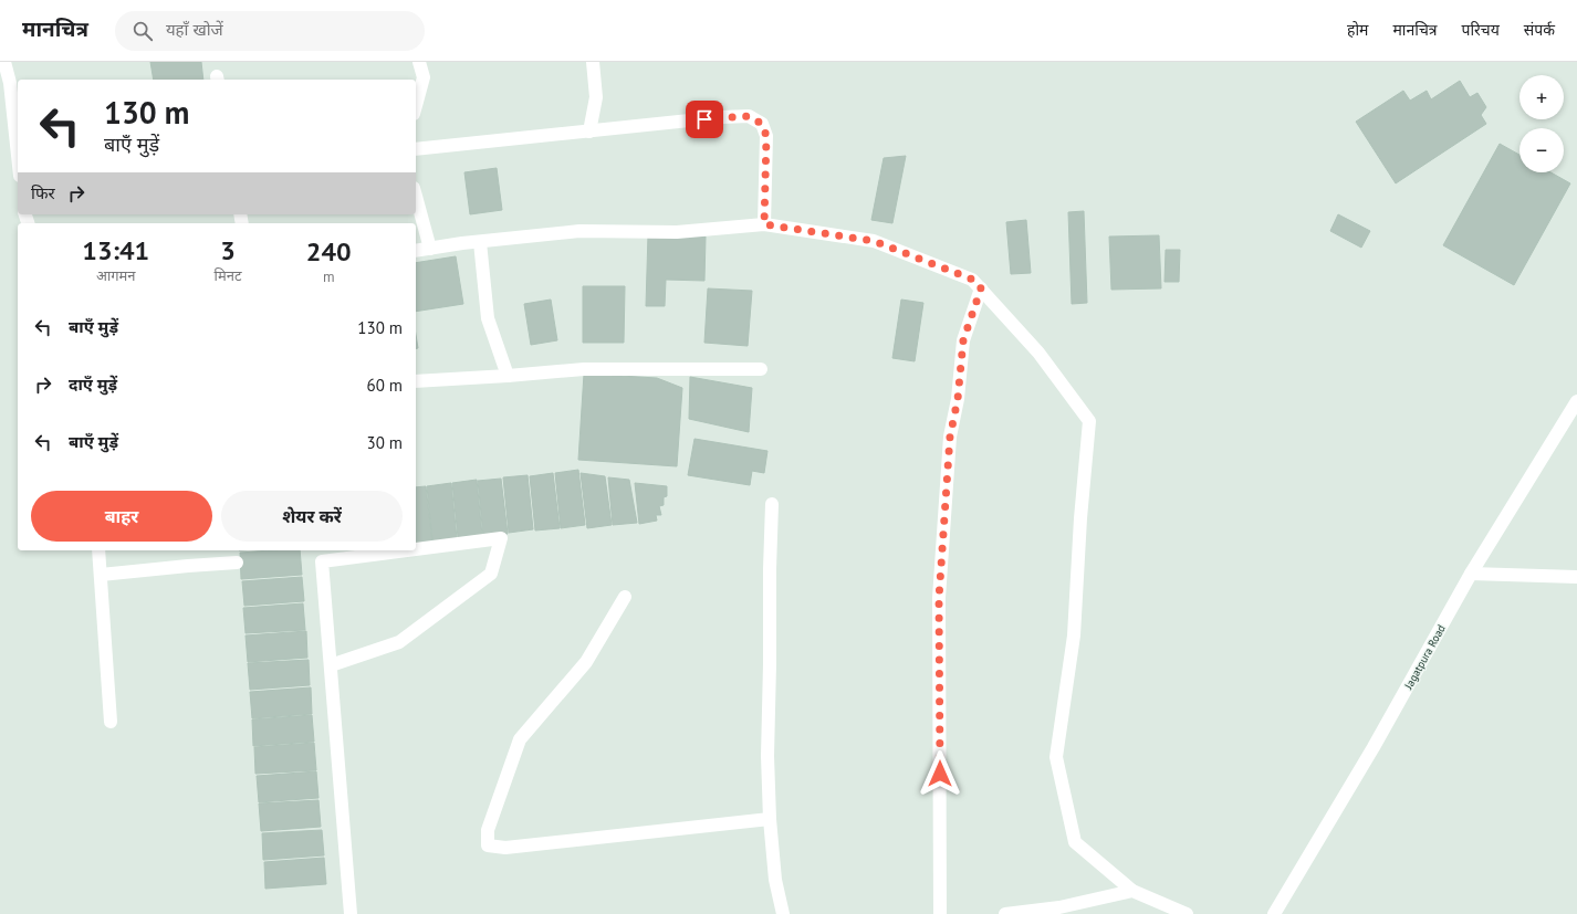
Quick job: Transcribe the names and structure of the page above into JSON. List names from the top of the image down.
{
  "streets": {
    "street": ["Jagatpura Road"]
  },
  "page": {
    "header": "मानचित्र",
    "search": "यहाँ खोजें",
    "nav": [
      "होम",
      "मानचित्र",
      "परिचय",
      "संपर्क"
    ],
    "map_buttons": ["+", "−"],
    "turn": ["130 m", "बाएँ मुड़ें"],
    "then": "फिर",
    "eta": [
      "13:41",
      "आगमन",
      "3",
      "मिनट",
      "240",
      "m"
    ],
    "list": [
      {
        "name": "बाएँ मुड़ें",
        "value": "130 m"
      },
      {
        "name": "दाएँ मुड़ें",
        "value": "60 m"
      },
      {
        "name": "बाएँ मुड़ें",
        "value": "30 m"
      }
    ],
    "buttons": ["बाहर", "शेयर करें"]
  }
}
